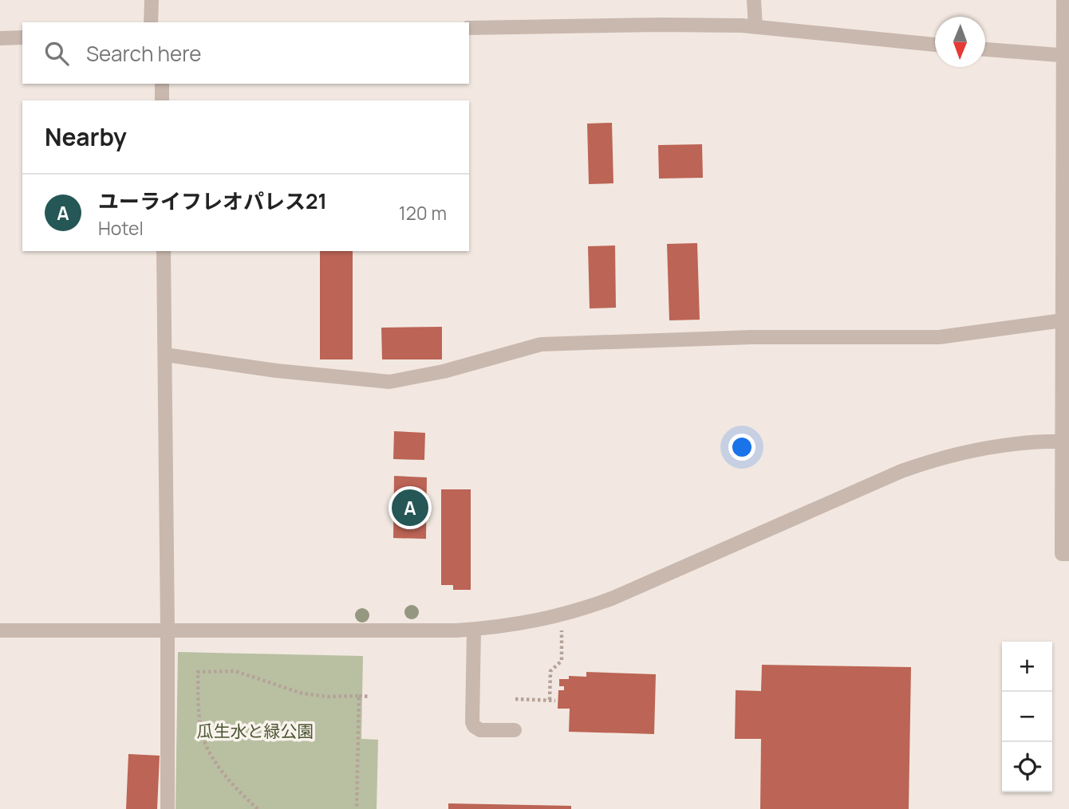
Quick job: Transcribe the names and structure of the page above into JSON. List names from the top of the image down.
{
  "parks": ["瓜生水と緑公園"],
  "north": "bottom",
  "page": {
    "search": "Search here",
    "heading": "Nearby",
    "list": [
      {
        "mark": "A",
        "name": "ユーライフレオパレス21",
        "note": "Hotel",
        "value": "120 m"
      }
    ],
    "pins": "A",
    "map_buttons": ["+", "−"]
  }
}
